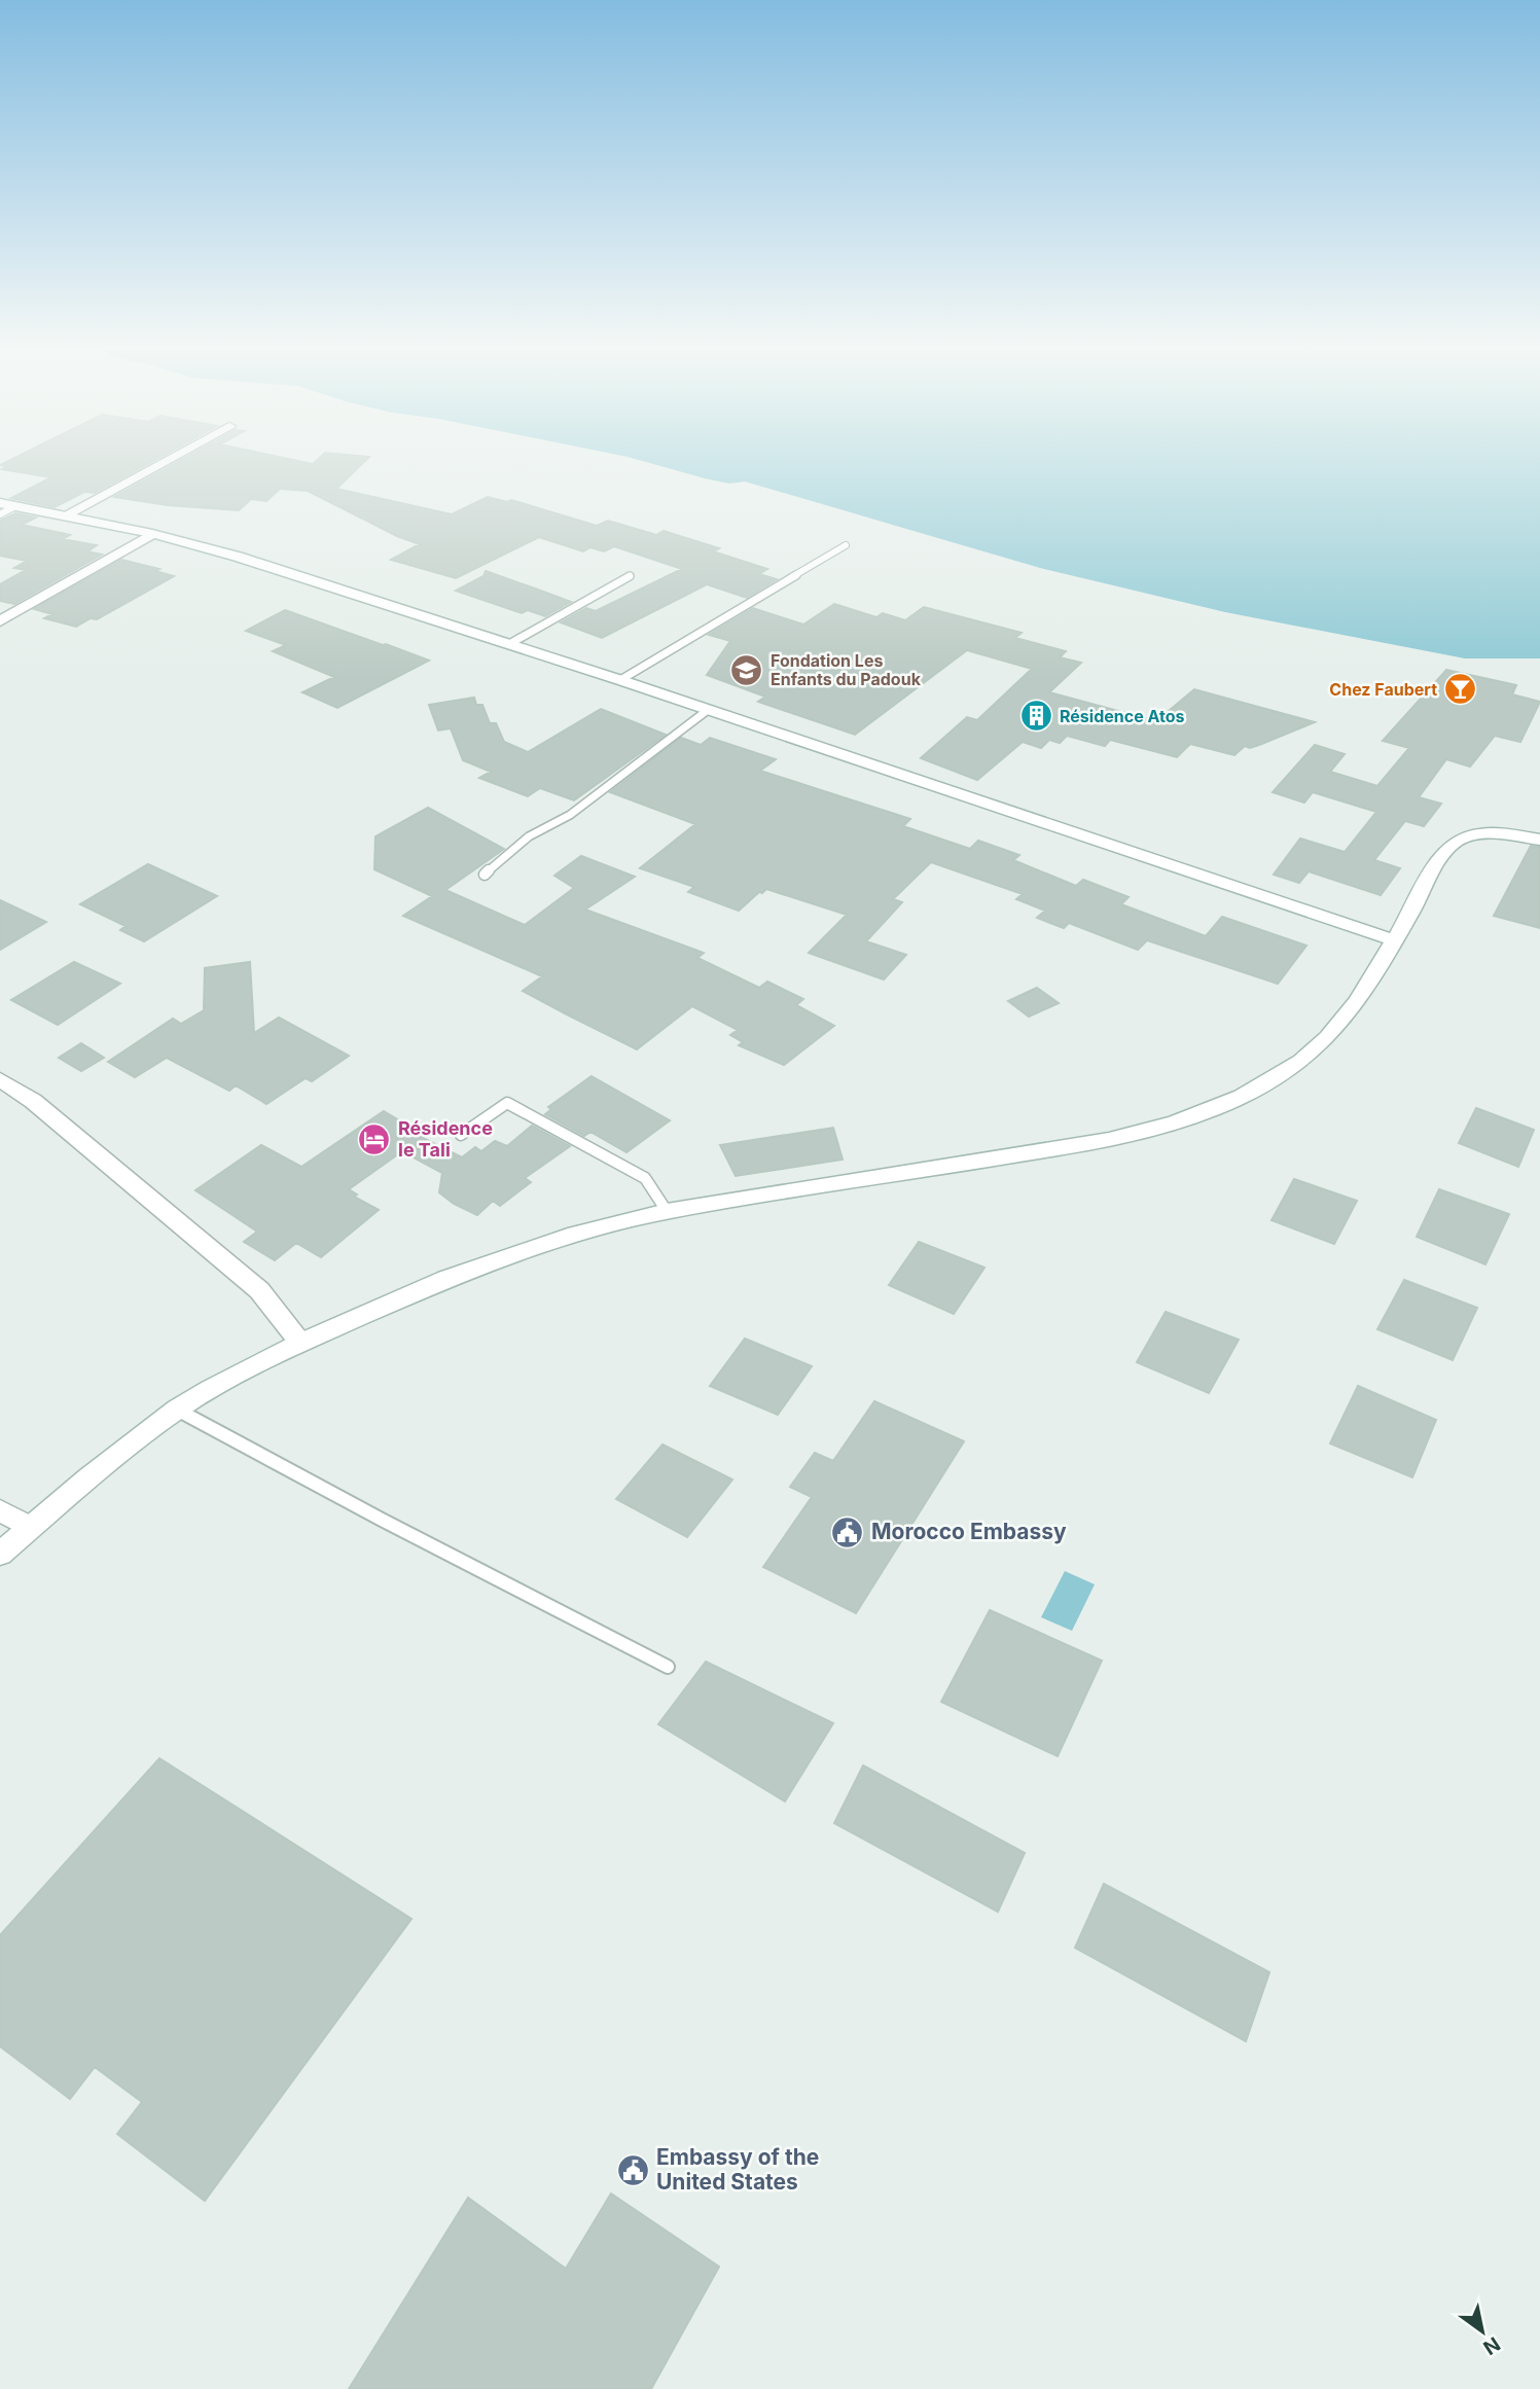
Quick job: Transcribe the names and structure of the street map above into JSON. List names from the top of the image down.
{
  "places": {
    "school or university": ["Fondation Les Enfants du Padouk"],
    "bar": ["Chez Faubert"],
    "building": ["Résidence Atos"],
    "hotel": ["Résidence le Tali"],
    "public building": ["Morocco Embassy", "Embassy of the United States"]
  },
  "north": "bottom right"
}
